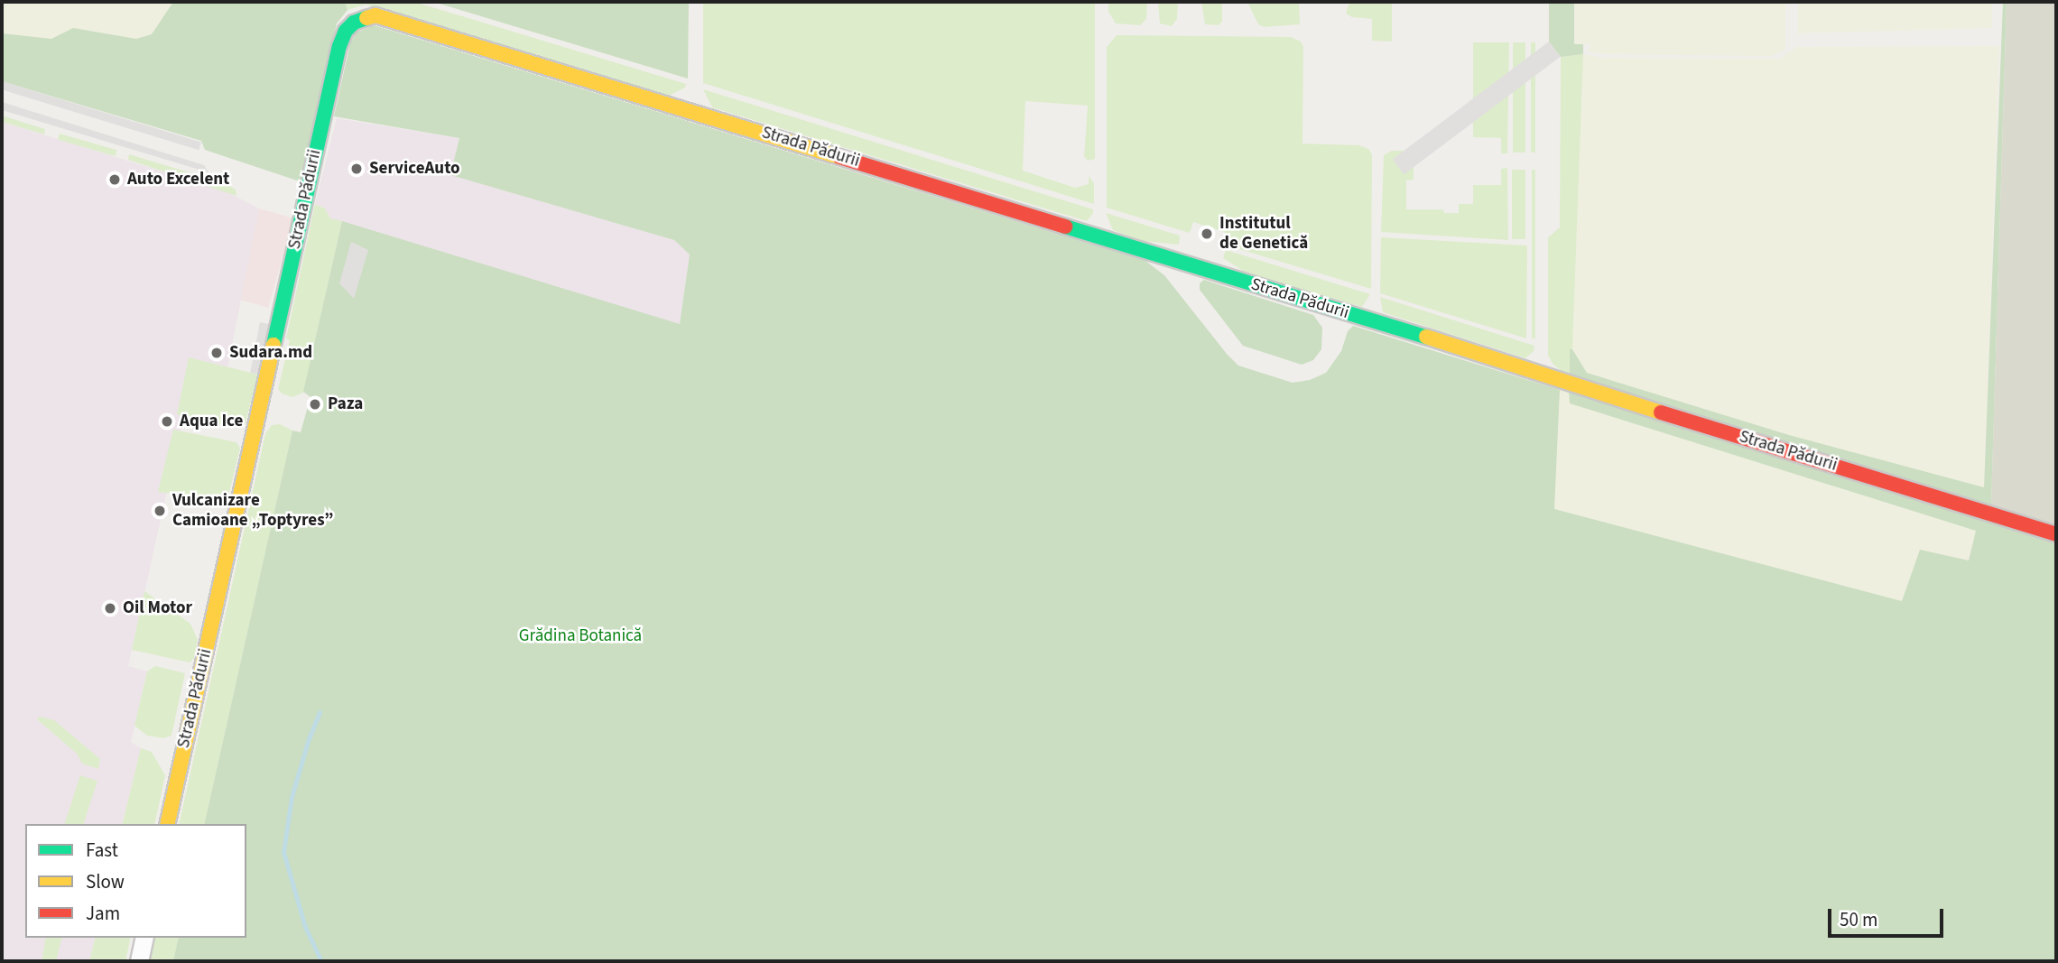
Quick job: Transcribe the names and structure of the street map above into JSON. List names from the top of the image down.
{
  "streets": {
    "street": ["Strada Pădurii"]
  },
  "parks": ["Grădina Botanică"],
  "places": [
    "ServiceAuto",
    "Auto Excelent",
    "Institutul de Genetică",
    "Sudara.md",
    "Paza",
    "Aqua Ice",
    "Vulcanizare Camioane „Toptyres”",
    "Oil Motor"
  ],
  "legend": ["Fast", "Slow", "Jam"],
  "scale_bar": "50 m"
}
